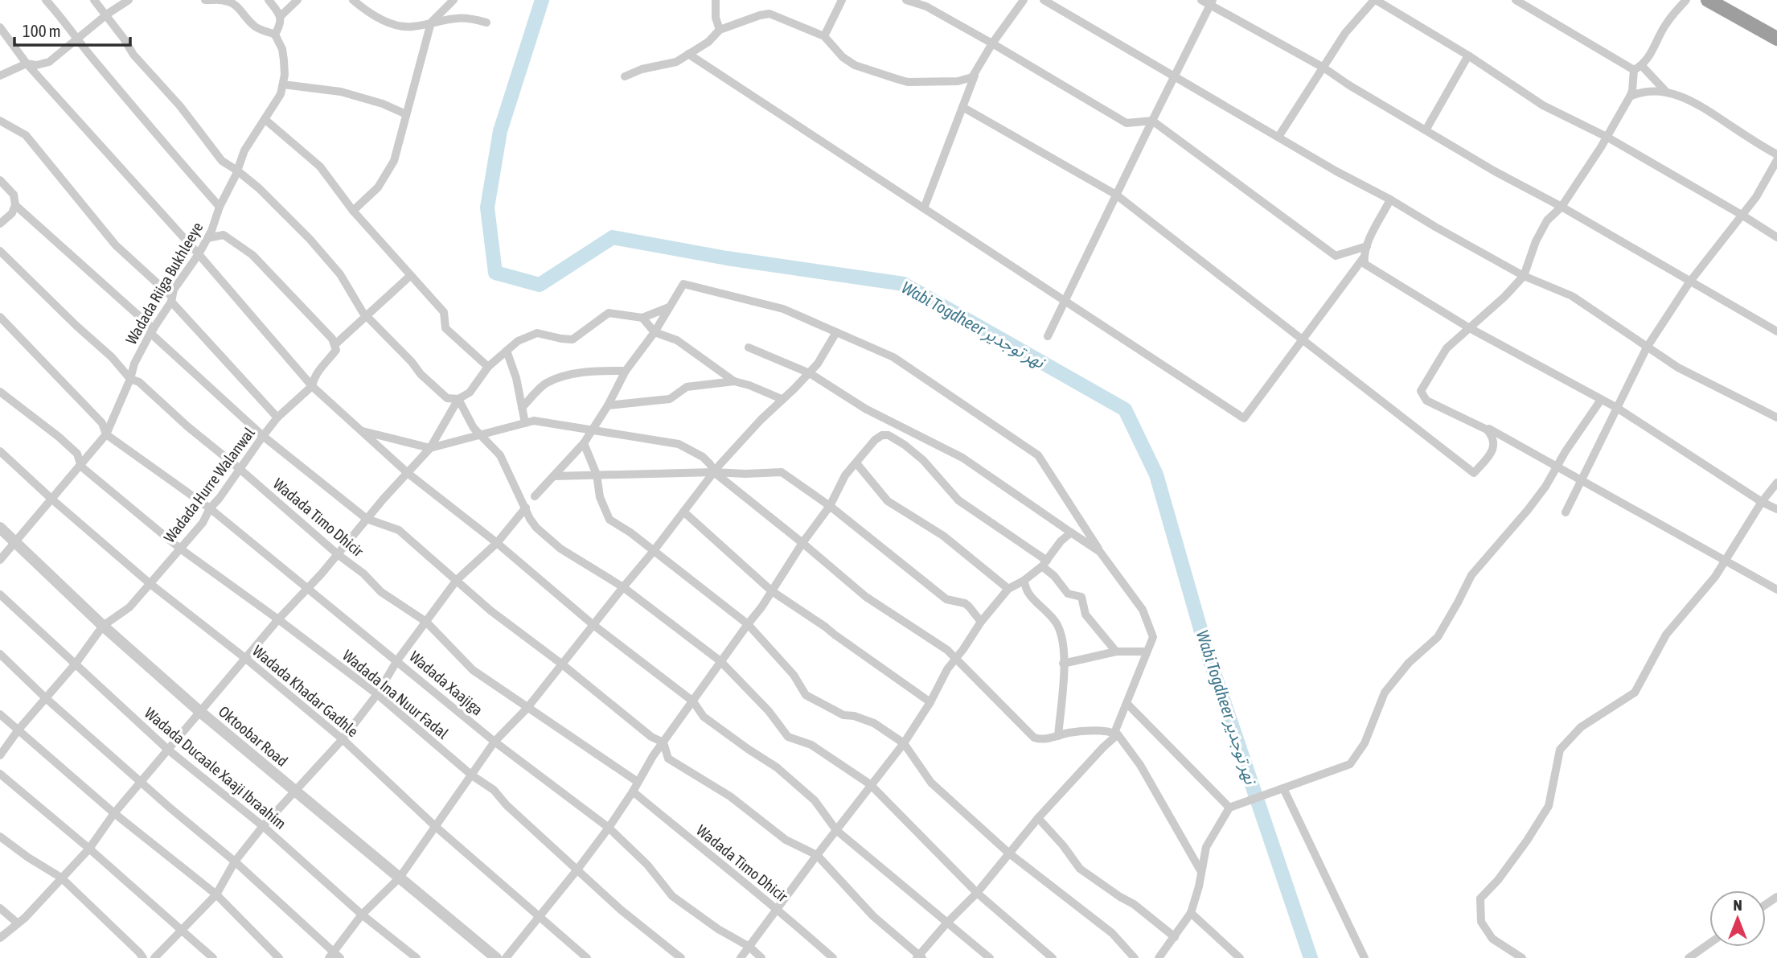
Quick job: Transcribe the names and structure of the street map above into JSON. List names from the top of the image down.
{
  "streets": {
    "street": [
      "Wadada Riiga Bukhleeye",
      "Wadada Hurre Walanwal",
      "Wadada Timo Dhicir",
      "Wadada Xaajiga",
      "Wadada Khadar Gadhle",
      "Wadada Ina Nuur Fadal",
      "Oktoobar Road",
      "Wadada Ducaale Xaaji Ibraahim"
    ]
  },
  "crossings": [
    ["Wadada Riiga Bukhleeye", "Wadada Timo Dhicir"],
    ["Wadada Riiga Bukhleeye", "Wadada Xaajiga"],
    ["Wadada Riiga Bukhleeye", "Wadada Khadar Gadhle"],
    ["Wadada Riiga Bukhleeye", "Wadada Ina Nuur Fadal"],
    ["Wadada Riiga Bukhleeye", "Oktoobar Road"],
    ["Wadada Hurre Walanwal", "Wadada Timo Dhicir"],
    ["Wadada Hurre Walanwal", "Wadada Xaajiga"],
    ["Wadada Hurre Walanwal", "Wadada Khadar Gadhle"],
    ["Wadada Hurre Walanwal", "Wadada Ina Nuur Fadal"],
    ["Wadada Hurre Walanwal", "Oktoobar Road"],
    ["Wadada Hurre Walanwal", "Wadada Ducaale Xaaji Ibraahim"]
  ],
  "water": ["Wabi Togdheer نهر توجدير"],
  "scale_bar": "100 m",
  "north": "top"
}
